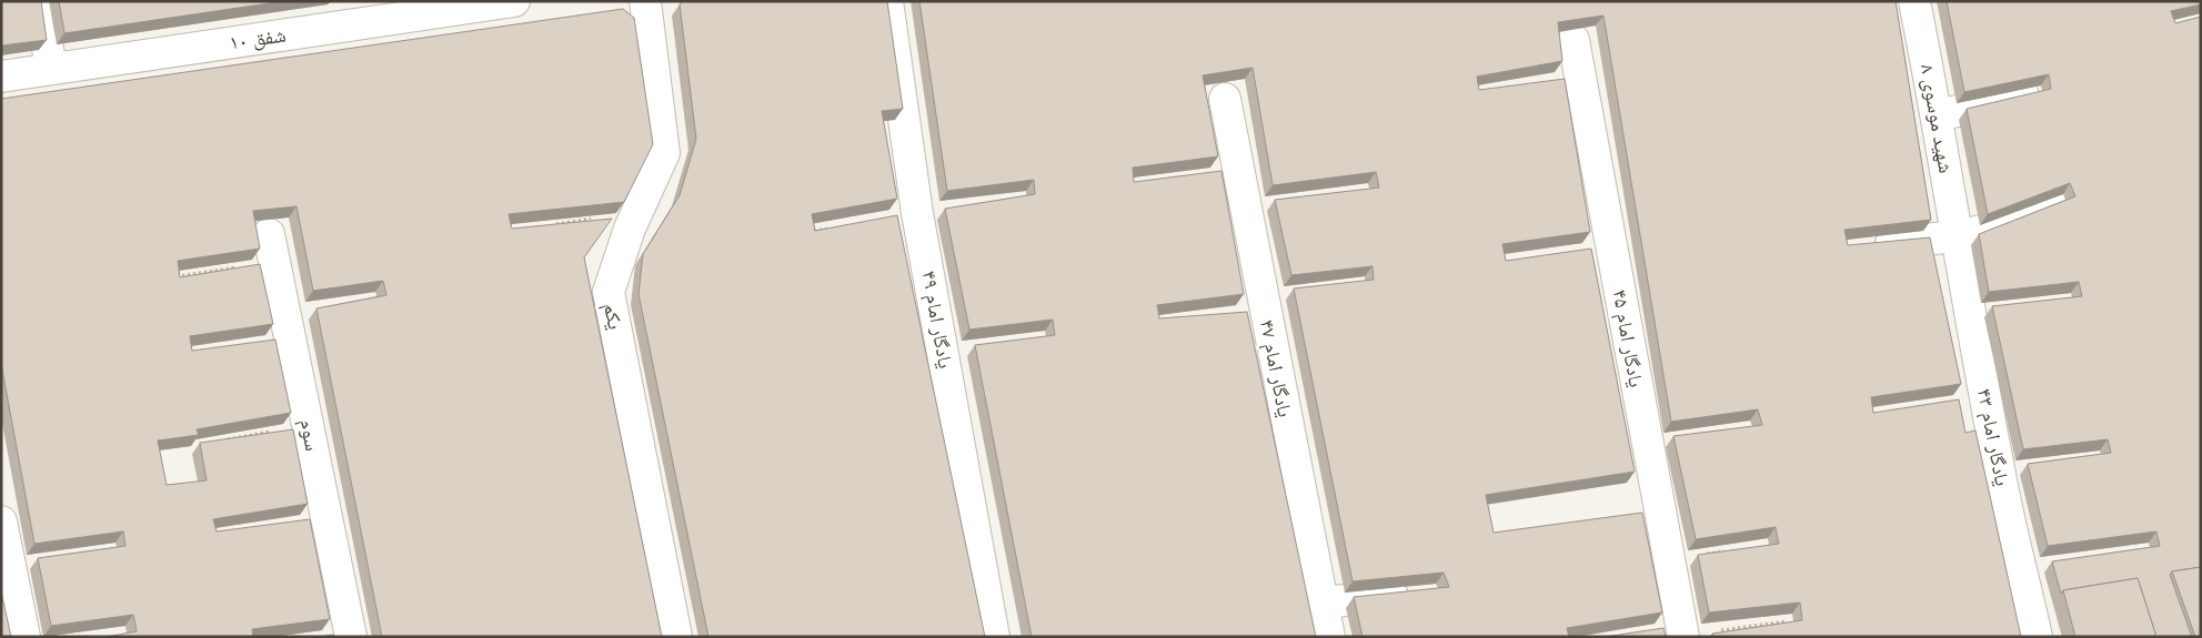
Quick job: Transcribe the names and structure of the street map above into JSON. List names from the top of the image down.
{
  "streets": {
    "street": [
      "شفق ۱۰",
      "شهید موسوی ۸",
      "یکم",
      "یادگار امام ۴۹",
      "یادگار امام ۴۵",
      "یادگار امام ۴۷",
      "سوم",
      "یادگار امام ۴۳"
    ]
  },
  "crossings": [
    ["شهید موسوی ۸", "یادگار امام ۴۳"]
  ]
}
